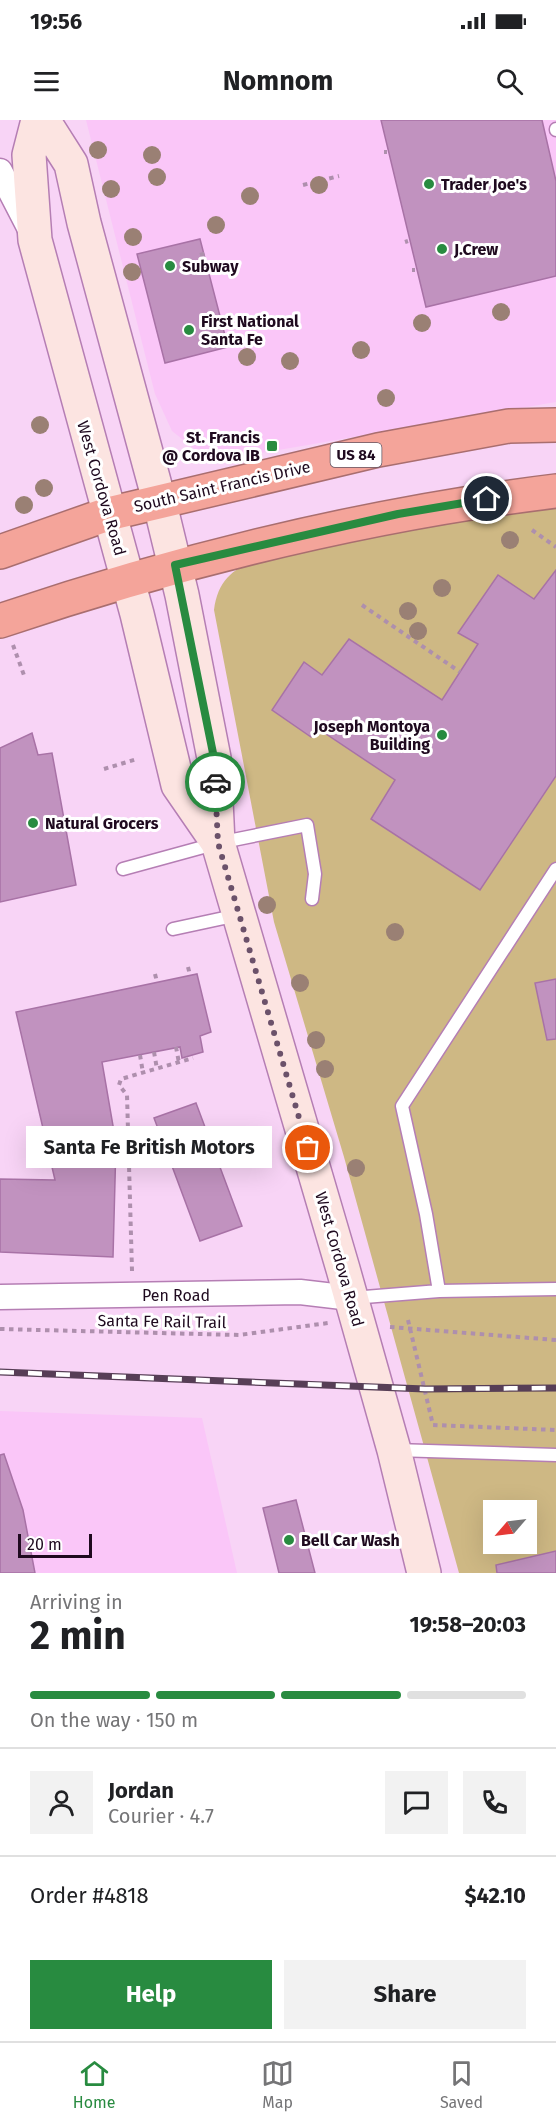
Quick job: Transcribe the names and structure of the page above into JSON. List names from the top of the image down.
{
  "streets": {
    "highway": ["US 84", "South Saint Francis Drive"],
    "main road": ["West Cordova Road"],
    "street": ["Pen Road"],
    "path": ["Santa Fe Rail Trail"]
  },
  "crossings": [
    ["South Saint Francis Drive", "West Cordova Road"],
    ["West Cordova Road", "Pen Road"]
  ],
  "places": {
    "other": [
      "Trader Joe's",
      "J.Crew",
      "Subway",
      "First National Santa Fe",
      "Joseph Montoya Building",
      "Natural Grocers",
      "Santa Fe British Motors",
      "Bell Car Wash"
    ],
    "transit": ["St. Francis @ Cordova IB"]
  },
  "scale_bar": "20 m",
  "north": "bottom left",
  "page": {
    "status": "19:56",
    "header": "Nomnom",
    "bubble": "Santa Fe British Motors",
    "scale": "20 m",
    "heading": ["2 min", "Arriving in", "19:58–20:03"],
    "panel": [
      "Jordan",
      "Courier · 4.7",
      "Order #4818",
      "$42.10"
    ],
    "bar": "On the way · 150 m",
    "buttons": ["Help", "Share"],
    "tabs": ["Home", "Map", "Saved"]
  }
}
